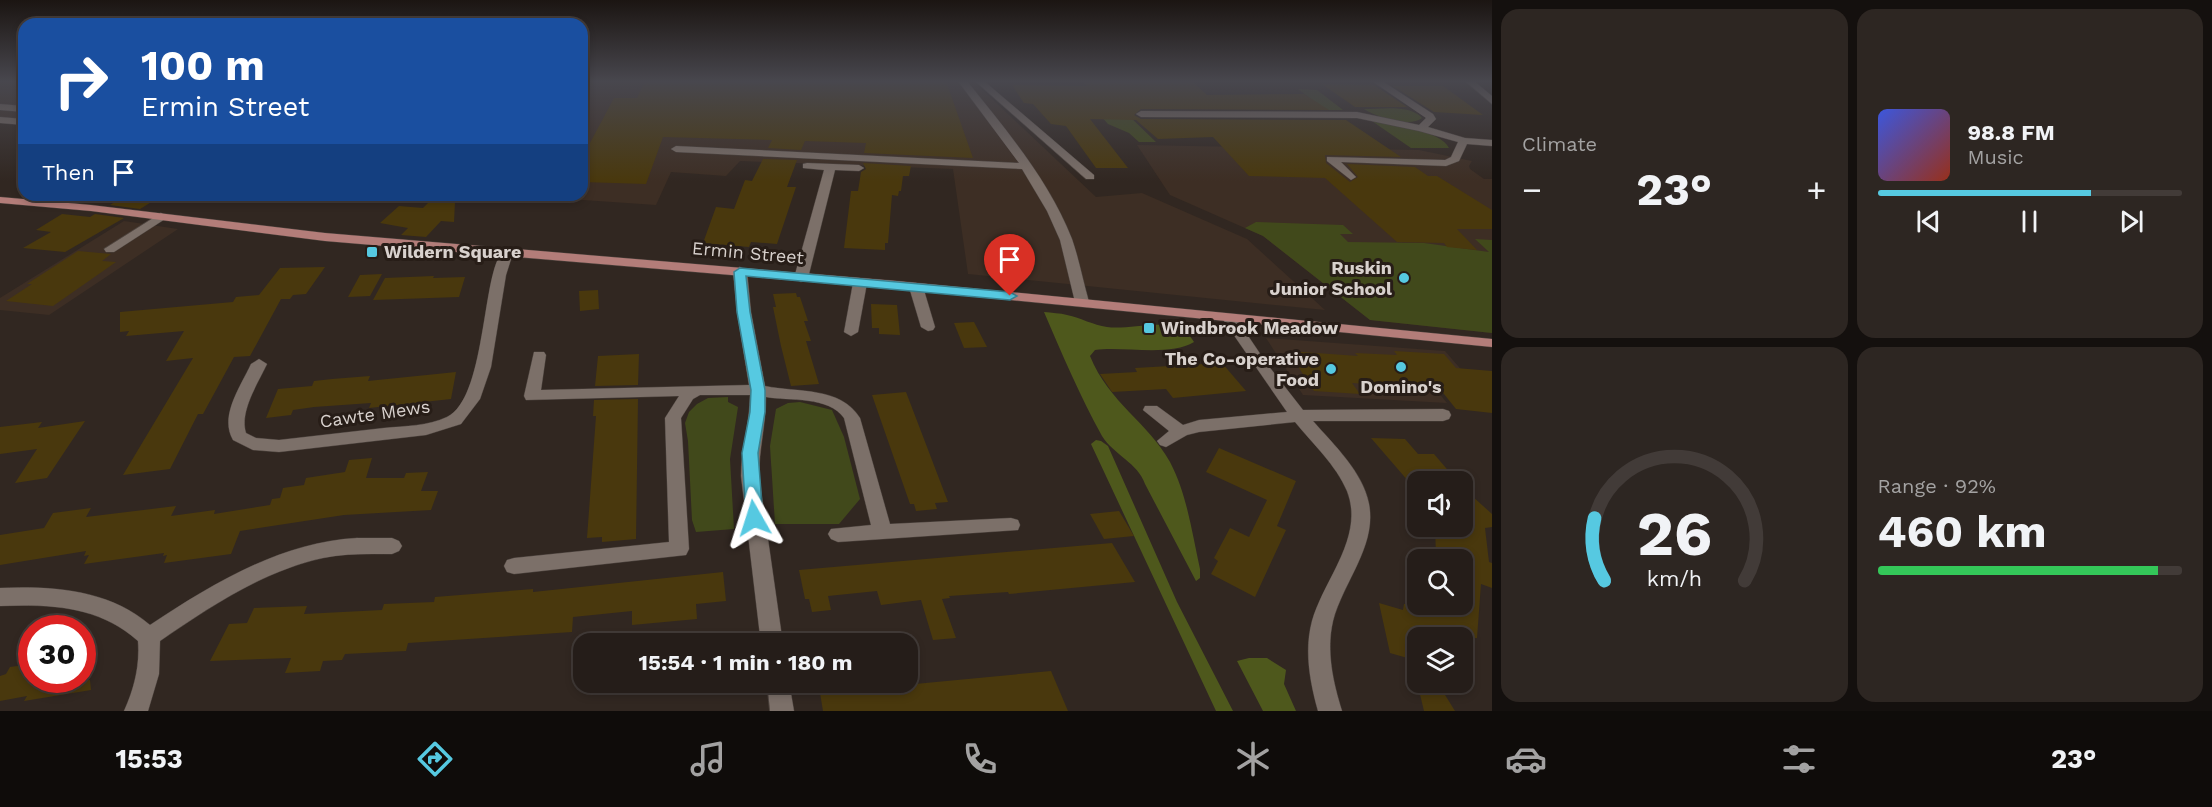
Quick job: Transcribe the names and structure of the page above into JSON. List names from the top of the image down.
{
  "streets": {
    "main road": ["Ermin Street"],
    "street": ["Cawte Mews"]
  },
  "crossings": [
    ["Ermin Street", "Cawte Mews"]
  ],
  "places": {
    "transit": ["Wildern Square", "Windbrook Meadow"],
    "other": ["Ruskin Junior School", "Domino's", "The Co-operative Food"]
  },
  "page": {
    "tile": [
      "Climate",
      ["Range · 92%", "460 km"]
    ],
    "turn": ["100 m", "Ermin Street"],
    "song": ["98.8 FM", "Music"],
    "then": "Then",
    "heat": ["−", "23°", "+"],
    "limit": "30",
    "trip": "15:54 · 1 min · 180 m",
    "tabs": ["15:53", "23°"],
    "gauge": ["26", "km/h"]
  }
}
